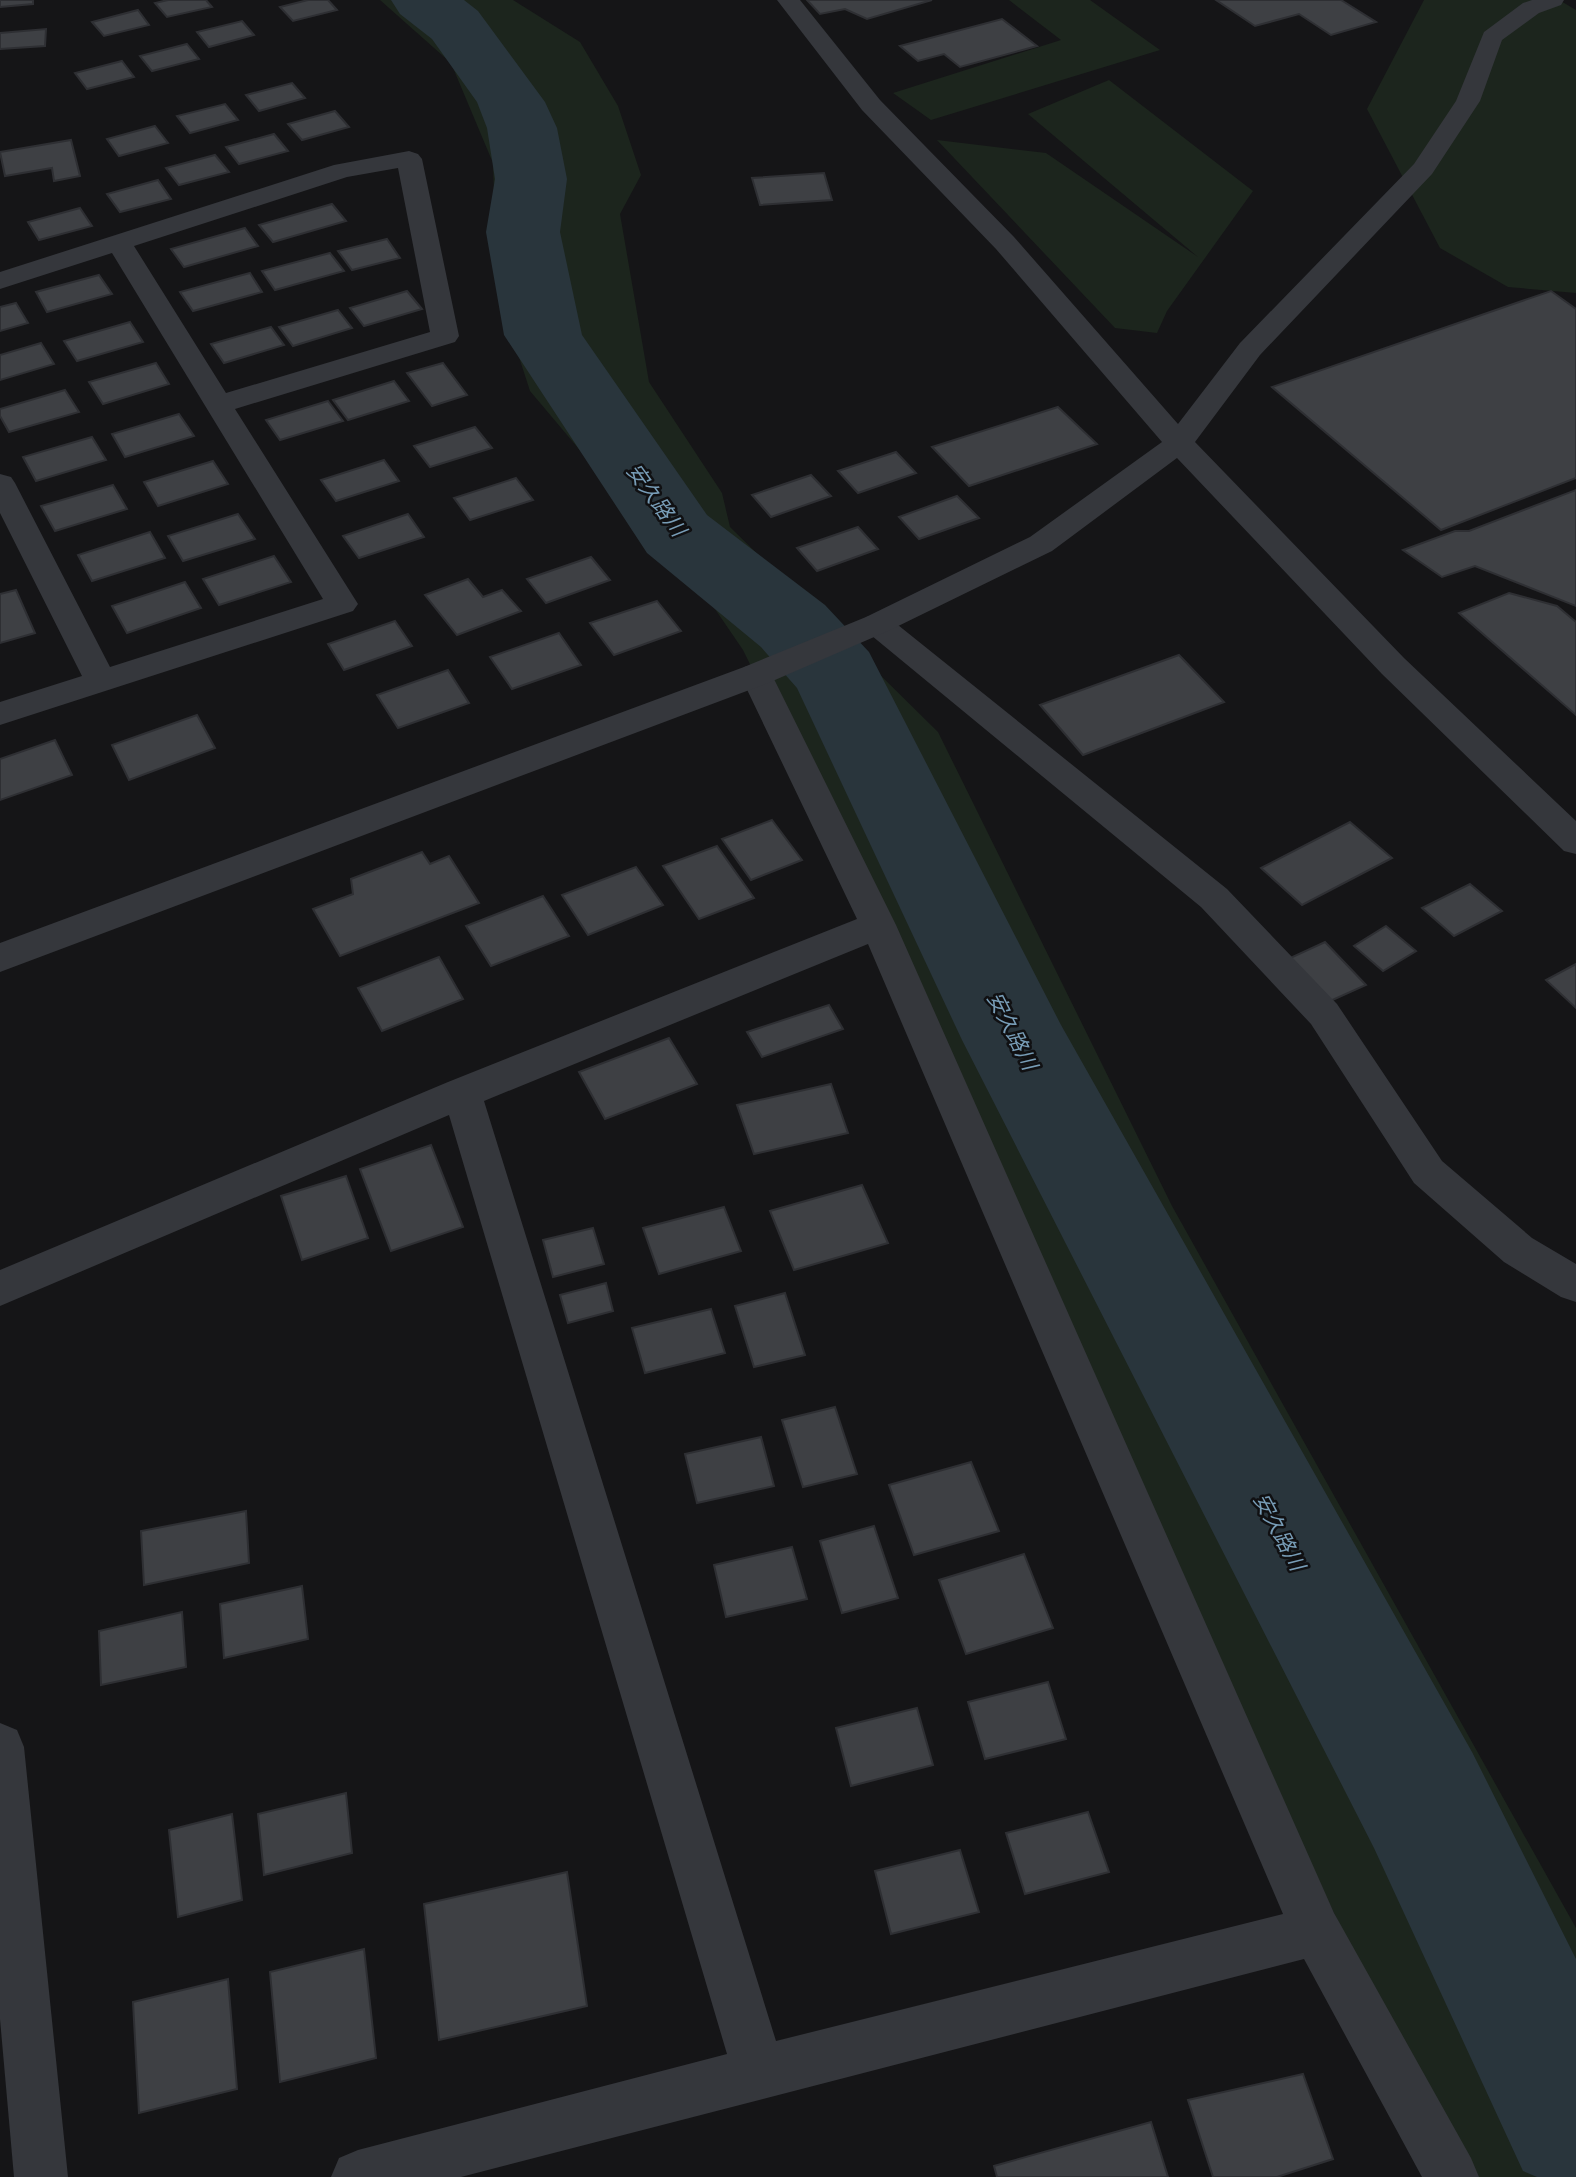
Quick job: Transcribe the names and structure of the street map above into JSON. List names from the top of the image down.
{
  "water": ["安久路川"]
}
